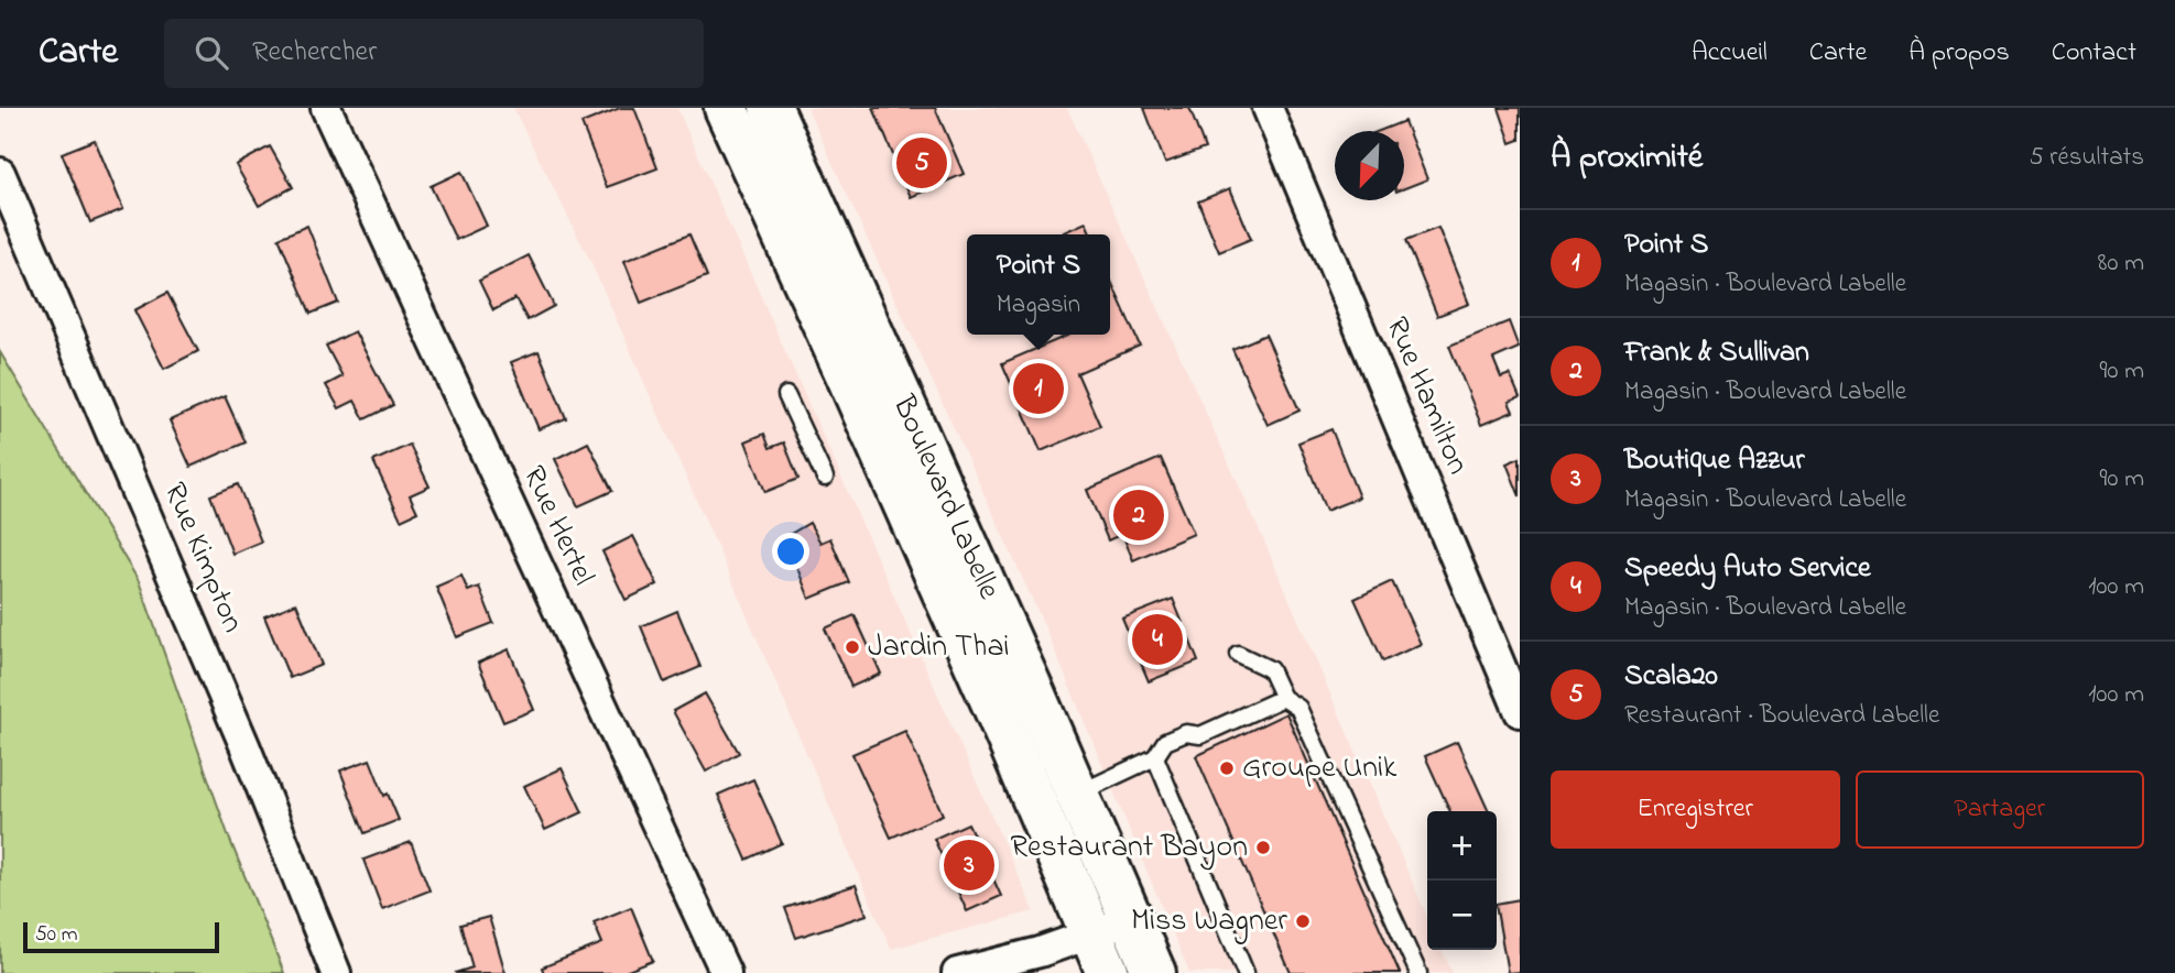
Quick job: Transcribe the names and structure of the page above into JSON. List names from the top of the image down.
{
  "streets": {
    "main road": ["Boulevard Labelle"],
    "street": ["Rue Hamilton", "Rue Hertel", "Rue Kimpton"]
  },
  "places": [
    "Jardin Thai",
    "Groupe Unik",
    "Restaurant Bayon",
    "Miss Wagner"
  ],
  "scale_bar": "50 m",
  "north": "bottom left",
  "page": {
    "header": "Carte",
    "search": "Rechercher",
    "nav": [
      "Accueil",
      "Carte",
      "À propos",
      "Contact"
    ],
    "heading": ["À proximité", "5 résultats"],
    "pins": [
      "5",
      "1",
      "2",
      "4",
      "3"
    ],
    "list": [
      {
        "mark": "1",
        "name": "Point S",
        "note": "Magasin · Boulevard Labelle",
        "value": "80 m"
      },
      {
        "mark": "2",
        "name": "Frank & Sullivan",
        "note": "Magasin · Boulevard Labelle",
        "value": "90 m"
      },
      {
        "mark": "3",
        "name": "Boutique Azzur",
        "note": "Magasin · Boulevard Labelle",
        "value": "90 m"
      },
      {
        "mark": "4",
        "name": "Speedy Auto Service",
        "note": "Magasin · Boulevard Labelle",
        "value": "100 m"
      },
      {
        "mark": "5",
        "name": "Scala20",
        "note": "Restaurant · Boulevard Labelle",
        "value": "100 m"
      }
    ],
    "popup": ["Point S", "Magasin"],
    "buttons": ["Enregistrer", "Partager"],
    "map_buttons": ["+", "−"],
    "scale": "50 m"
  }
}
